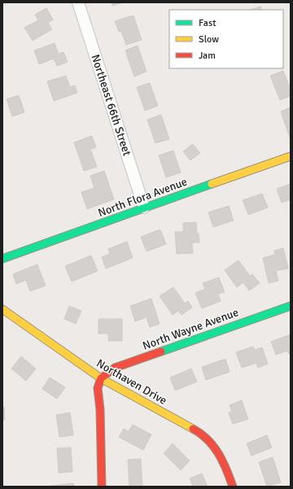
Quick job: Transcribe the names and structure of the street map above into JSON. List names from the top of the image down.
{
  "streets": {
    "street": [
      "Northeast 66th Street",
      "North Flora Avenue",
      "North Wayne Avenue",
      "Northaven Drive"
    ]
  },
  "crossings": [
    ["Northeast 66th Street", "North Flora Avenue"],
    ["North Wayne Avenue", "Northaven Drive"]
  ],
  "legend": ["Fast", "Slow", "Jam"]
}
